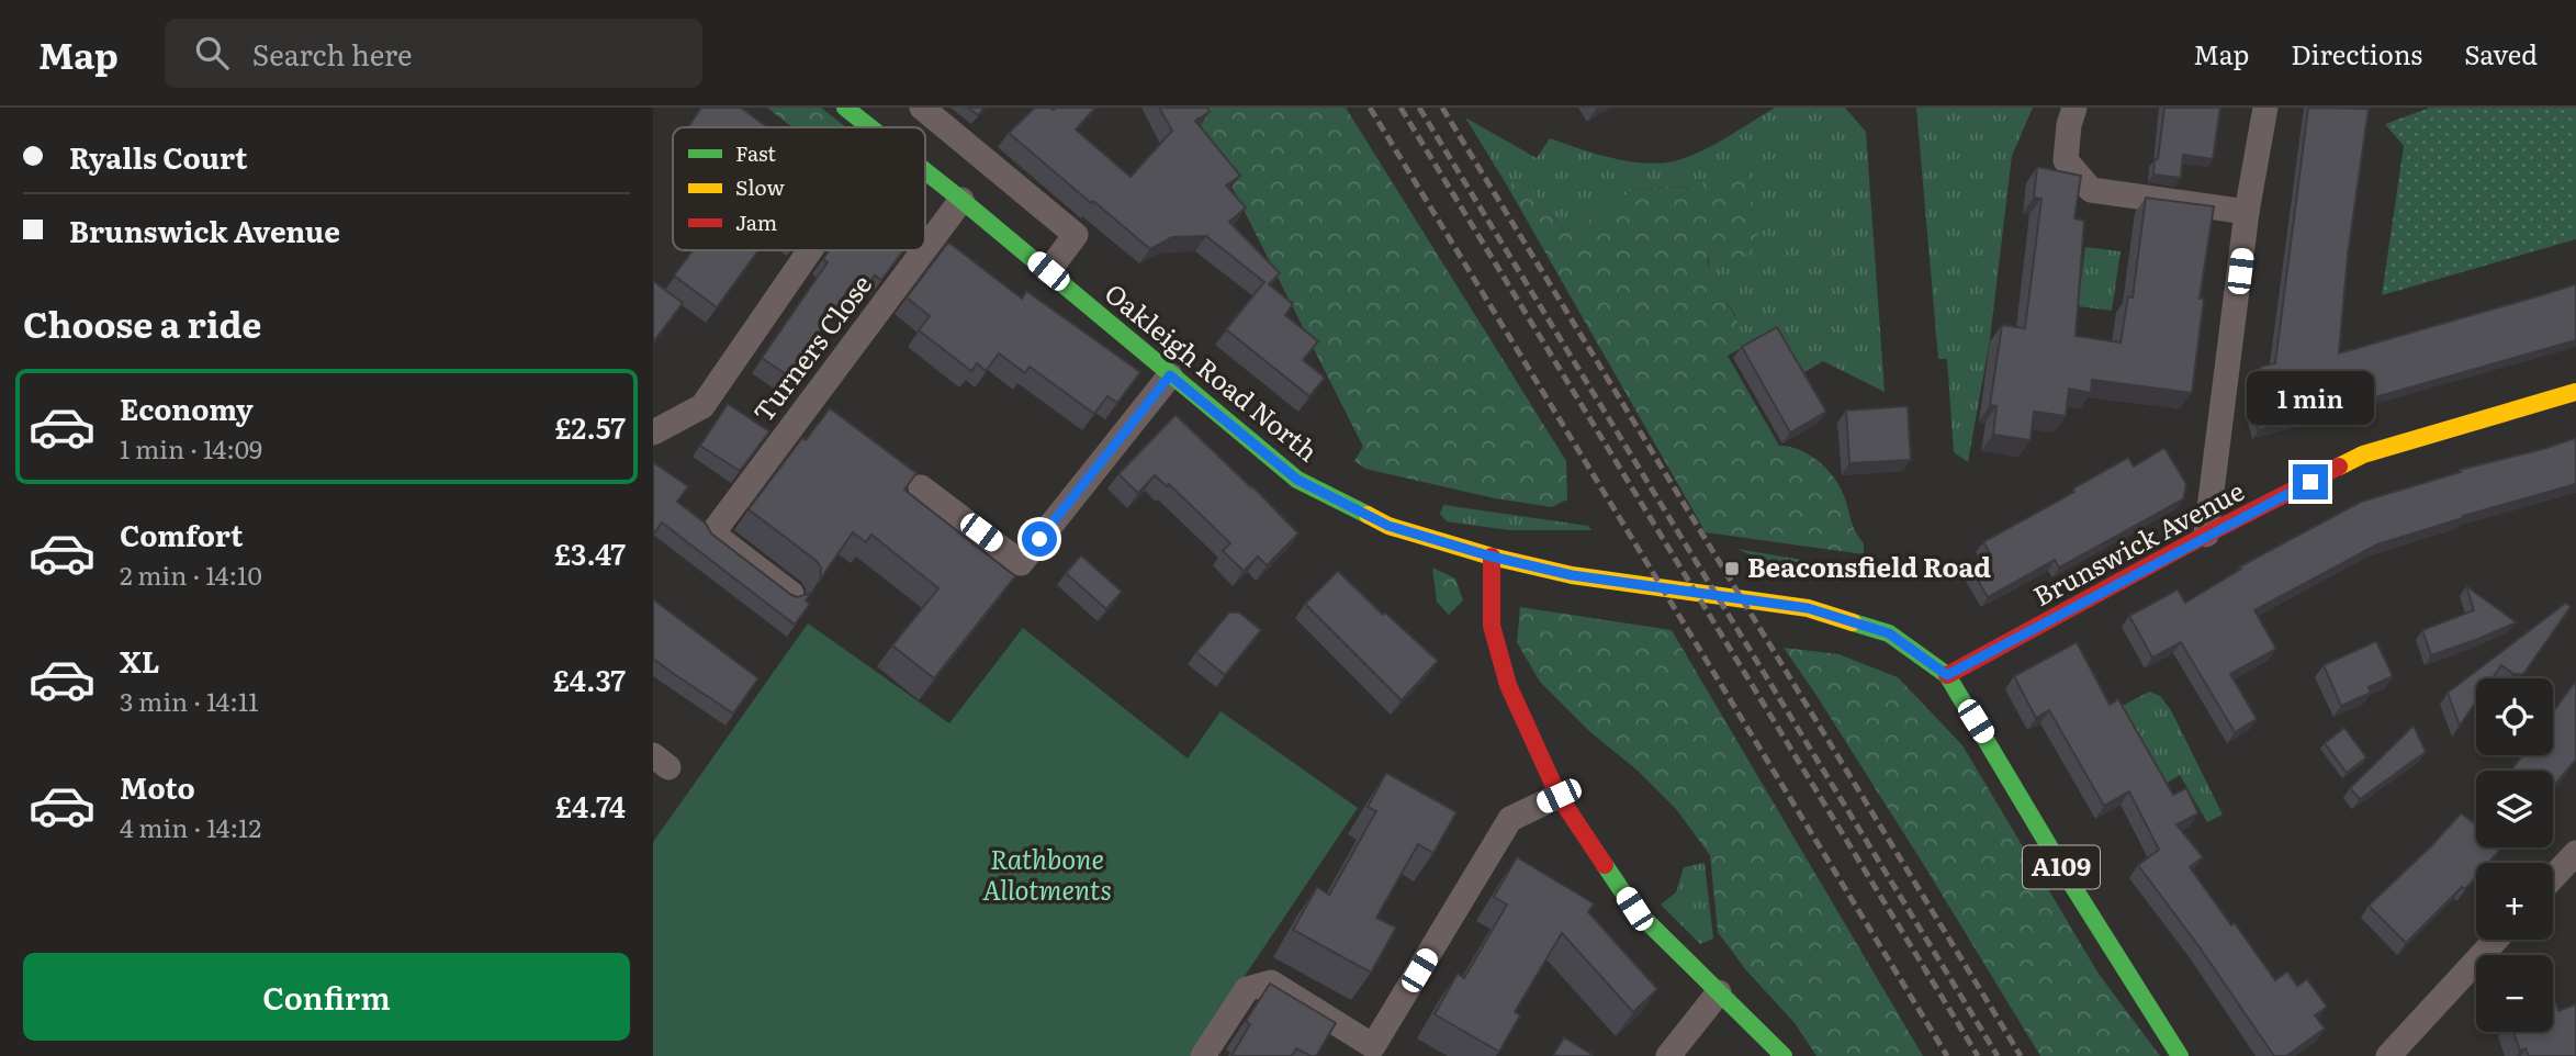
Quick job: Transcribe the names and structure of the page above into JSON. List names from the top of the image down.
{
  "streets": {
    "main road": ["Oakleigh Road North", "Brunswick Avenue", "A109"],
    "street": ["Turners Close"]
  },
  "crossings": [
    ["Turners Close", "Oakleigh Road North"],
    ["Oakleigh Road North", "Brunswick Avenue"],
    ["Oakleigh Road North", "A109"],
    ["Brunswick Avenue", "A109"]
  ],
  "parks": ["Rathbone Allotments"],
  "places": {
    "transit": ["Beaconsfield Road"]
  },
  "legend": ["Fast", "Slow", "Jam"],
  "page": {
    "header": "Map",
    "search": "Search here",
    "nav": ["Map", "Directions", "Saved"],
    "banner": ["Ryalls Court", "Brunswick Avenue"],
    "heading": "Choose a ride",
    "list": [
      {
        "name": "Economy",
        "note": "1 min · 14:09",
        "value": "£2.57"
      },
      {
        "name": "Comfort",
        "note": "2 min · 14:10",
        "value": "£3.47"
      },
      {
        "name": "XL",
        "note": "3 min · 14:11",
        "value": "£4.37"
      },
      {
        "name": "Moto",
        "note": "4 min · 14:12",
        "value": "£4.74"
      }
    ],
    "bubble": "1 min",
    "map_buttons": ["+", "−"],
    "buttons": "Confirm"
  }
}
